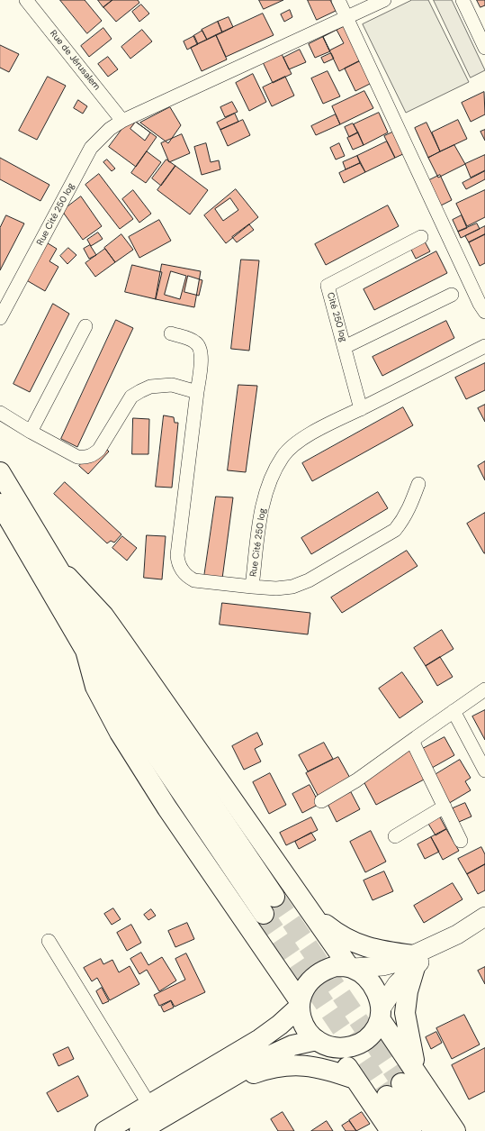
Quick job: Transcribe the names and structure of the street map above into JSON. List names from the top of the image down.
{
  "streets": {
    "street": ["Rue de Jérusalem", "Rue Cité 250 log", "Cité 250 log"]
  },
  "crossings": [
    ["Rue de Jérusalem", "Rue Cité 250 log"],
    ["Rue Cité 250 log", "Cité 250 log"]
  ]
}
